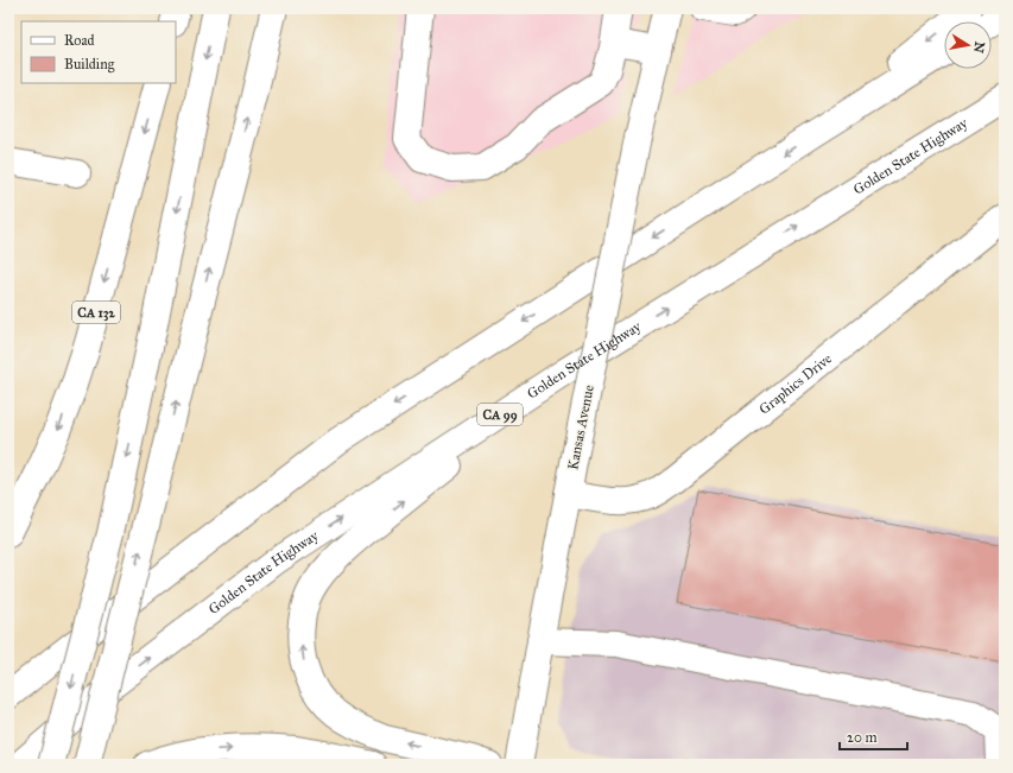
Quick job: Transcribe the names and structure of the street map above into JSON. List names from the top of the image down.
{
  "streets": {
    "main road": [
      "Golden State Highway",
      "CA 132",
      "Graphics Drive",
      "CA 99",
      "Kansas Avenue"
    ]
  },
  "crossings": [
    ["Graphics Drive", "Kansas Avenue"]
  ],
  "legend": ["Road", "Building"],
  "scale_bar": "20 m",
  "north": "right"
}
